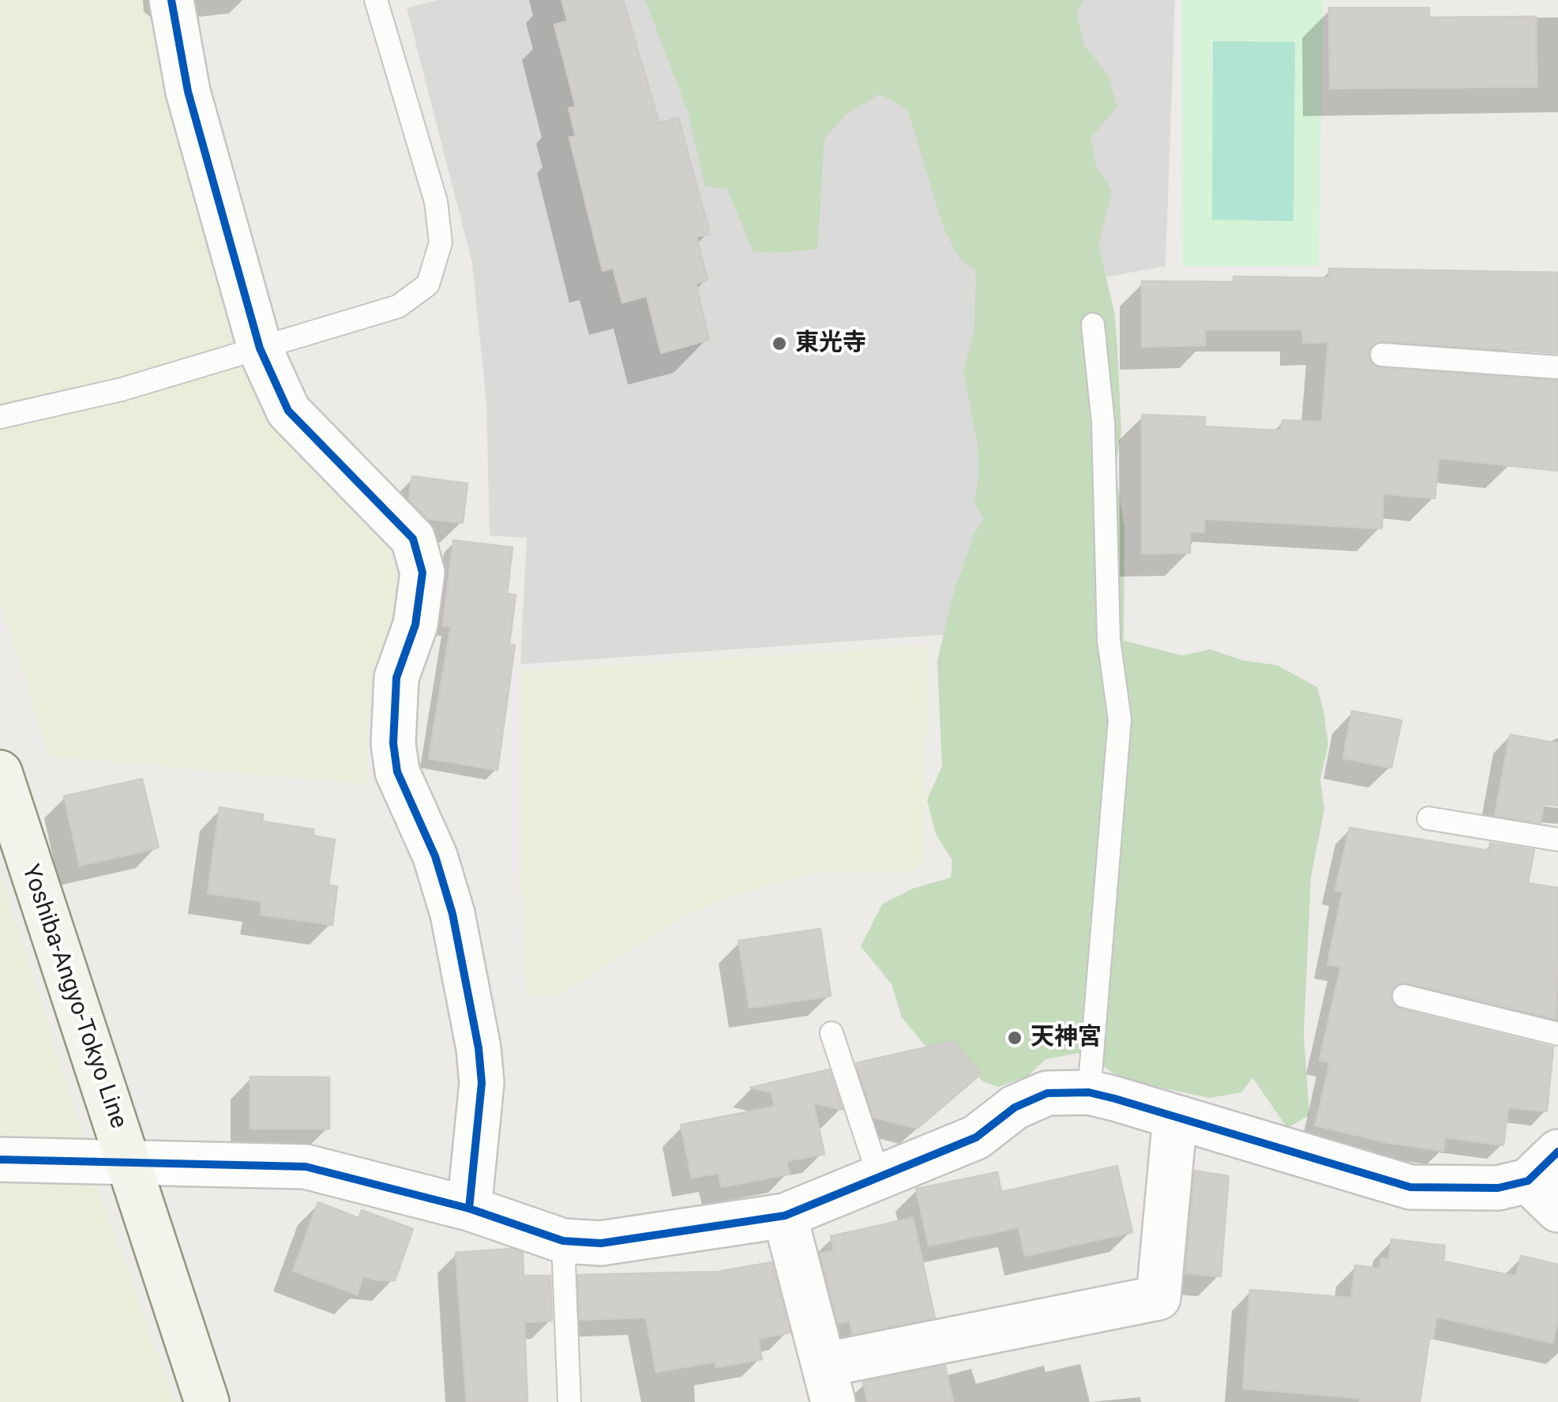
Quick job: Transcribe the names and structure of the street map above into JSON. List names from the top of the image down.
{
  "streets": {
    "main road": ["Yoshiba-Angyo-Tokyo Line"]
  },
  "places": ["東光寺", "天神宮"]
}
